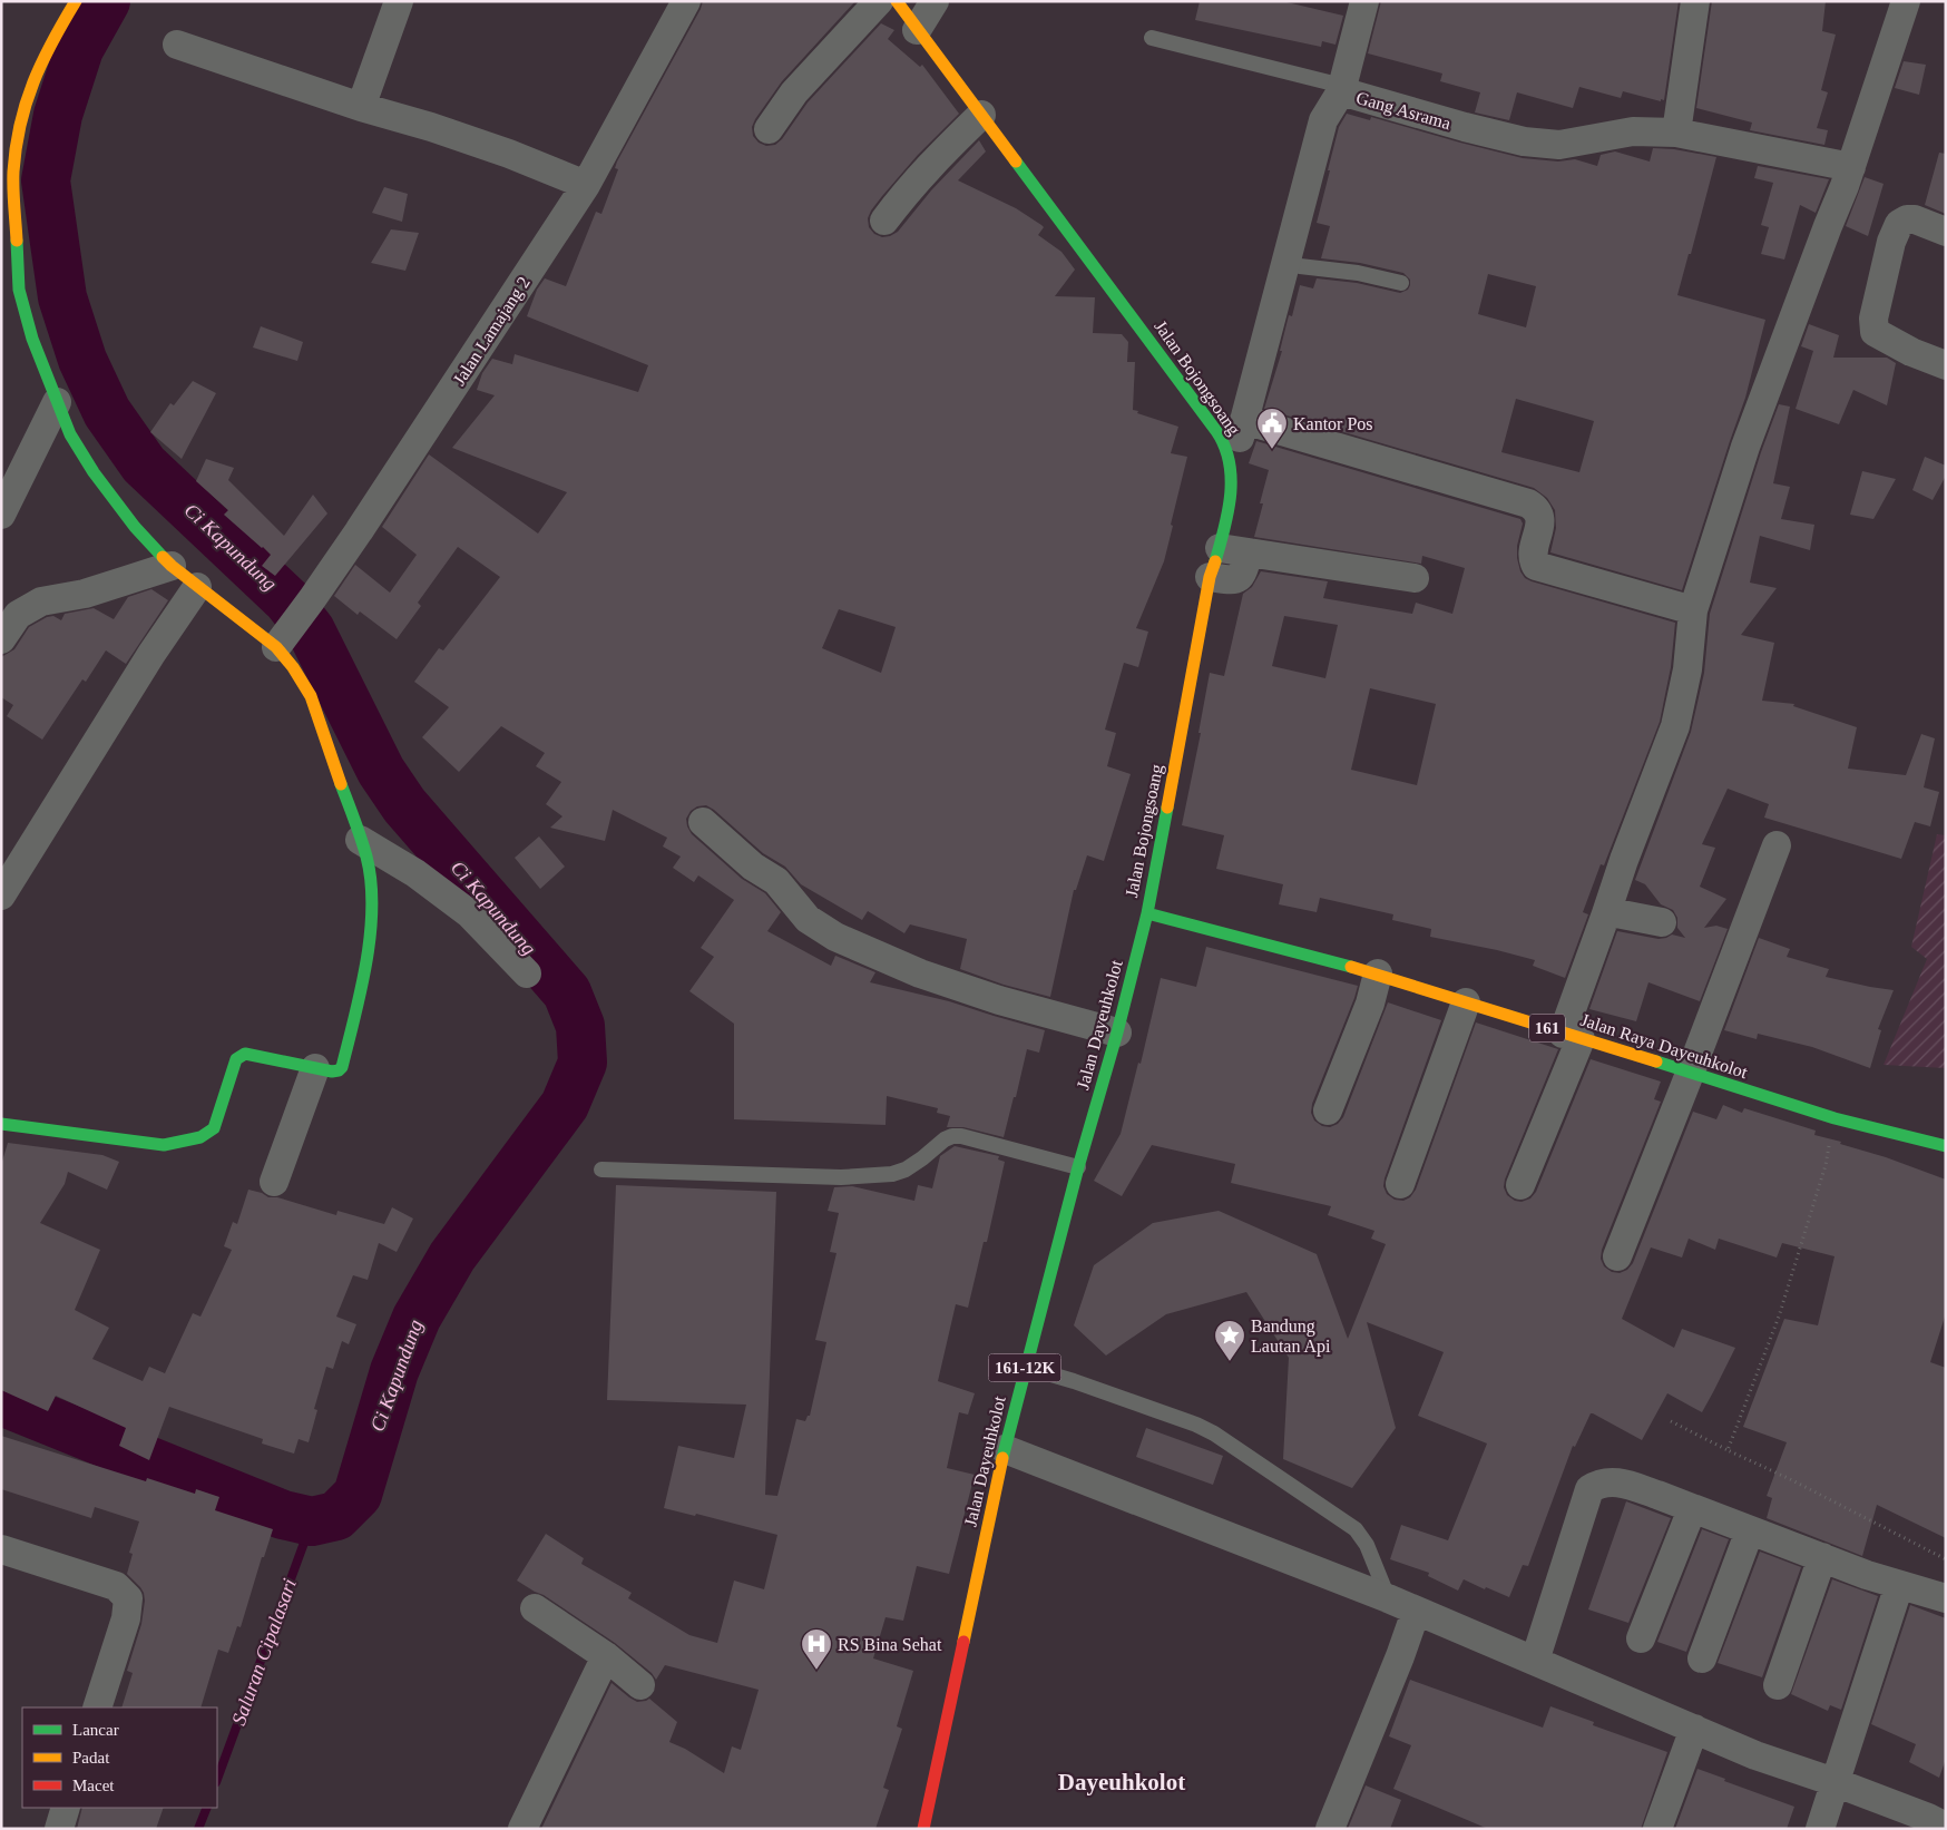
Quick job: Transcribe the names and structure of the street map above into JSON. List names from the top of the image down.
{
  "streets": {
    "main road": [
      "Jalan Bojongsoang",
      "Jalan Dayeuhkolot",
      "161",
      "Jalan Raya Dayeuhkolot",
      "161-12K"
    ],
    "street": ["Gang Asrama", "Jalan Lamajang 2"]
  },
  "crossings": [
    ["Gang Asrama", "Jalan Bojongsoang"],
    ["Jalan Bojongsoang", "Jalan Dayeuhkolot"],
    ["Jalan Bojongsoang", "Jalan Raya Dayeuhkolot"],
    ["Jalan Dayeuhkolot", "Jalan Raya Dayeuhkolot"]
  ],
  "districts": ["Dayeuhkolot"],
  "water": ["Ci Kapundung", "Saluran Cipalasari"],
  "places": {
    "public building": ["Kantor Pos"],
    "place": ["Bandung Lautan Api"],
    "hospital": ["RS Bina Sehat"]
  },
  "legend": ["Lancar", "Padat", "Macet"]
}
